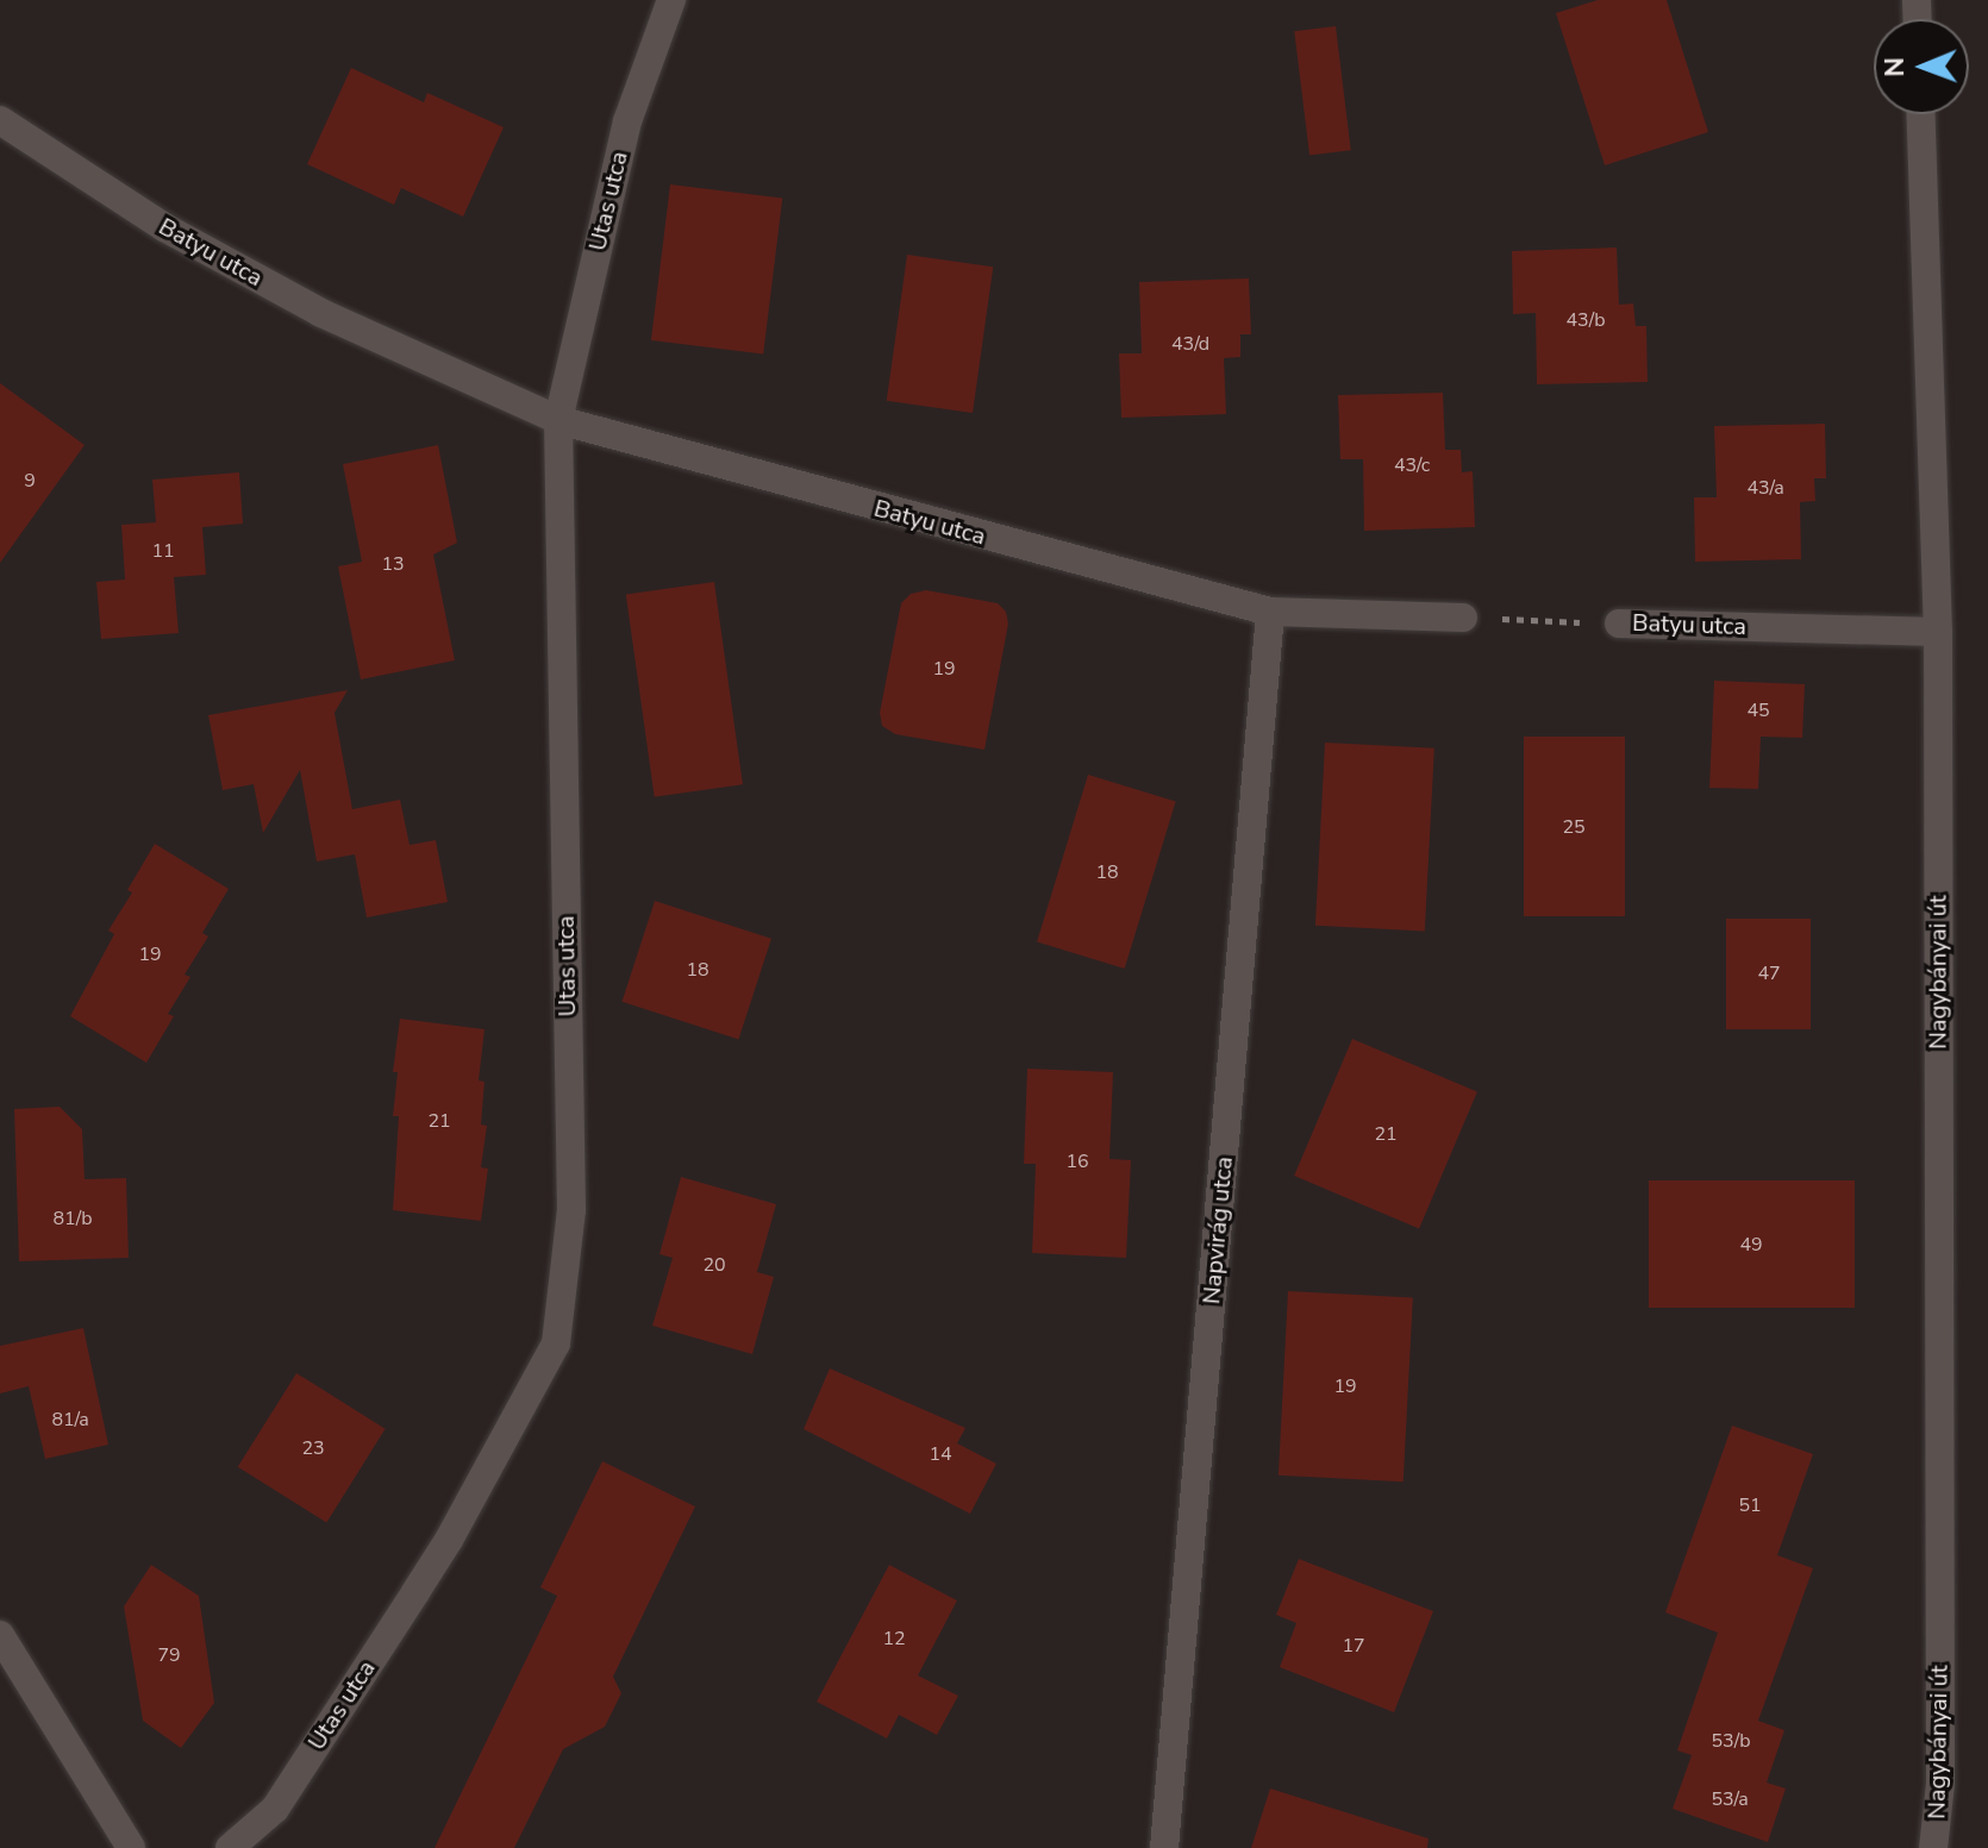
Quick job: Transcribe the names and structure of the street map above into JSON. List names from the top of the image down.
{
  "streets": {
    "street": [
      "Utas utca",
      "Batyu utca",
      "Nagybányai út",
      "Napvirág utca"
    ]
  },
  "crossings": [
    ["Utas utca", "Batyu utca"],
    ["Batyu utca", "Nagybányai út"],
    ["Batyu utca", "Napvirág utca"]
  ],
  "house_numbers": [
    "43/b",
    "43/d",
    "43/c",
    "9",
    "43/a",
    "11",
    "13",
    "19",
    "45",
    "25",
    "18",
    "19",
    "18",
    "47",
    "21",
    "21",
    "16",
    "81/b",
    "49",
    "20",
    "19",
    "81/a",
    "23",
    "14",
    "51",
    "12",
    "17",
    "79",
    "53/b",
    "53/a"
  ],
  "north": "left"
}
